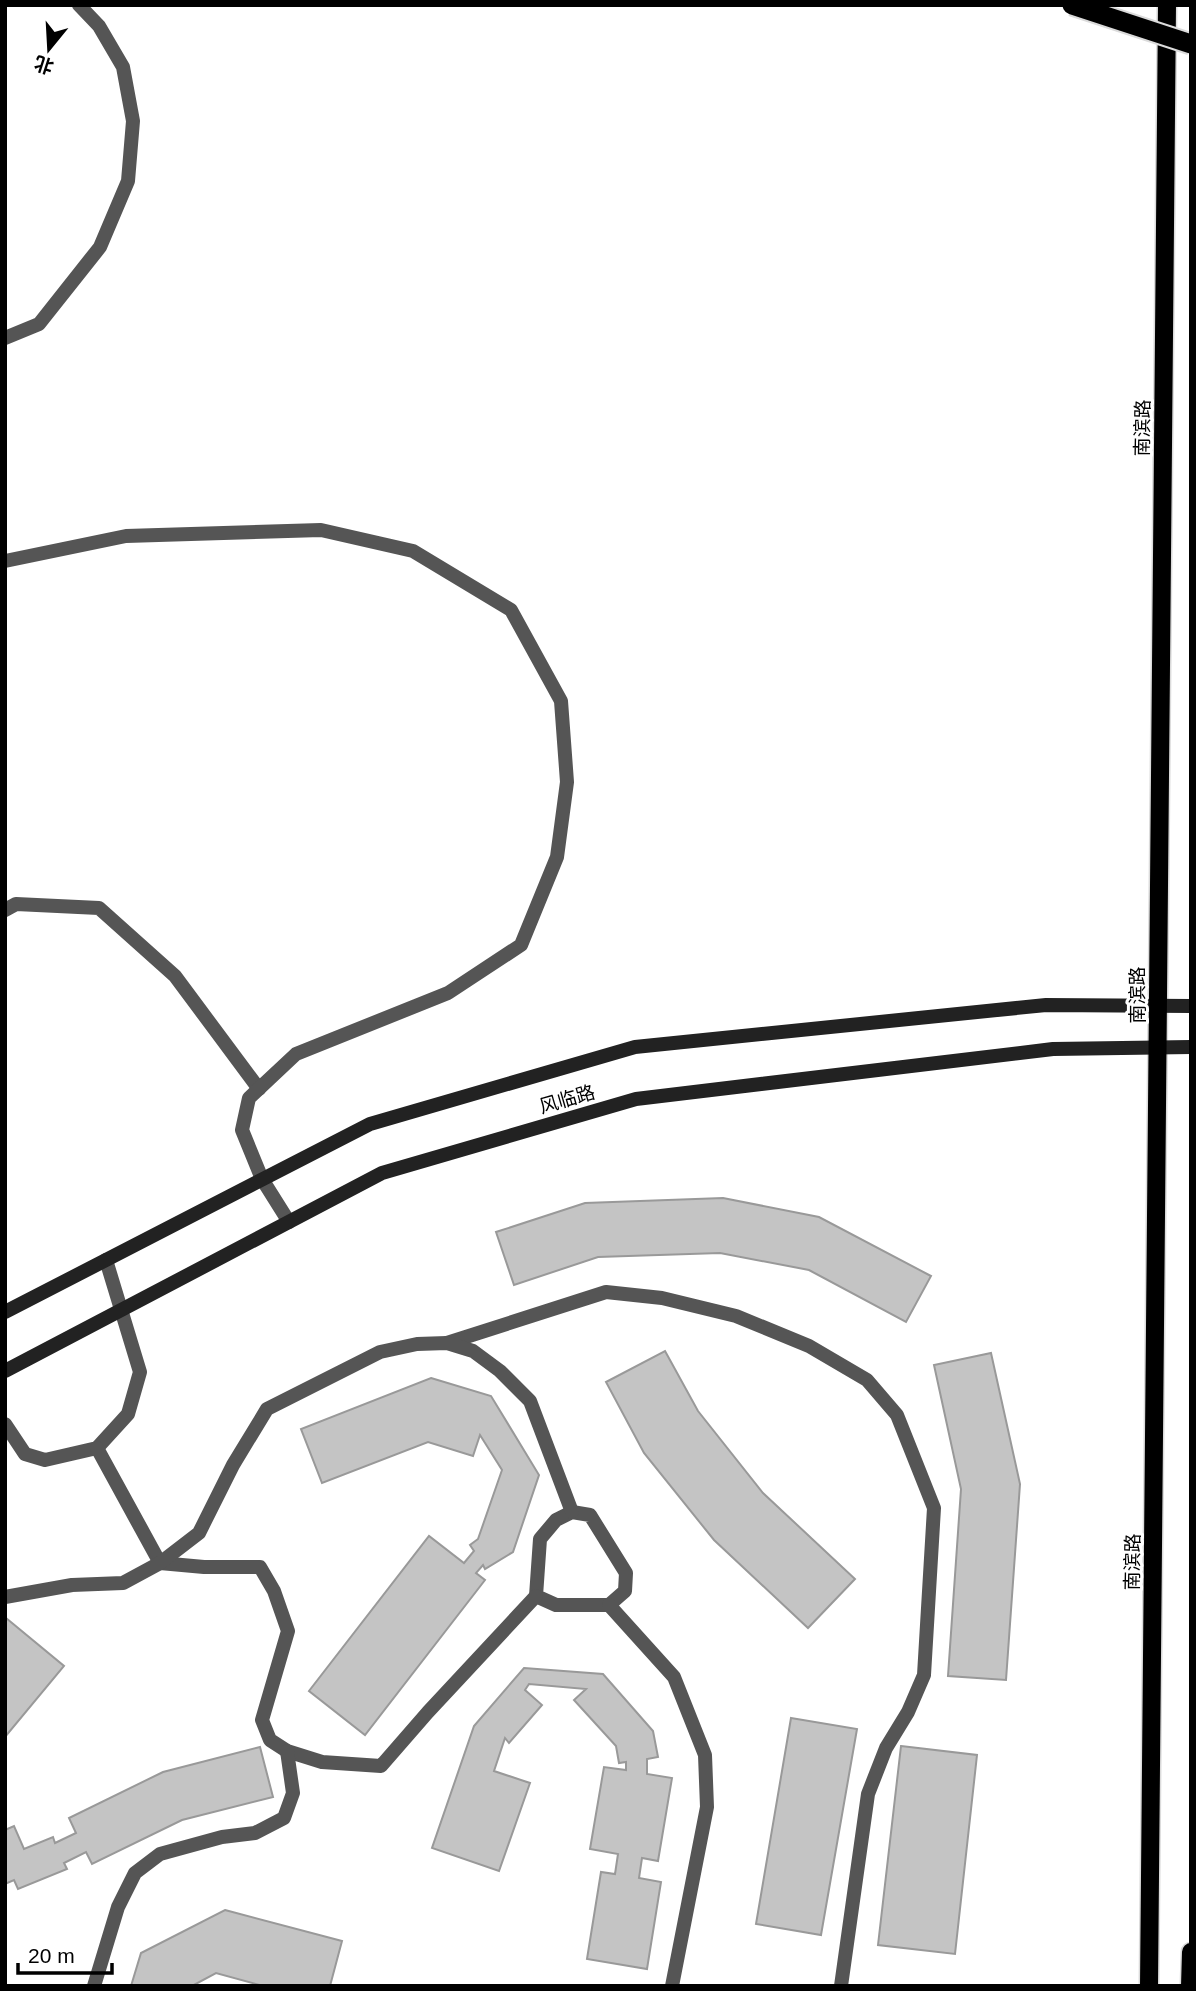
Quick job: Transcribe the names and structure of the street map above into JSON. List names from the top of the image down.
{
  "streets": {
    "main road": ["南滨路", "风临路"]
  },
  "crossings": [
    ["南滨路", "风临路"]
  ],
  "scale_bar": "20 m",
  "north": "bottom"
}
